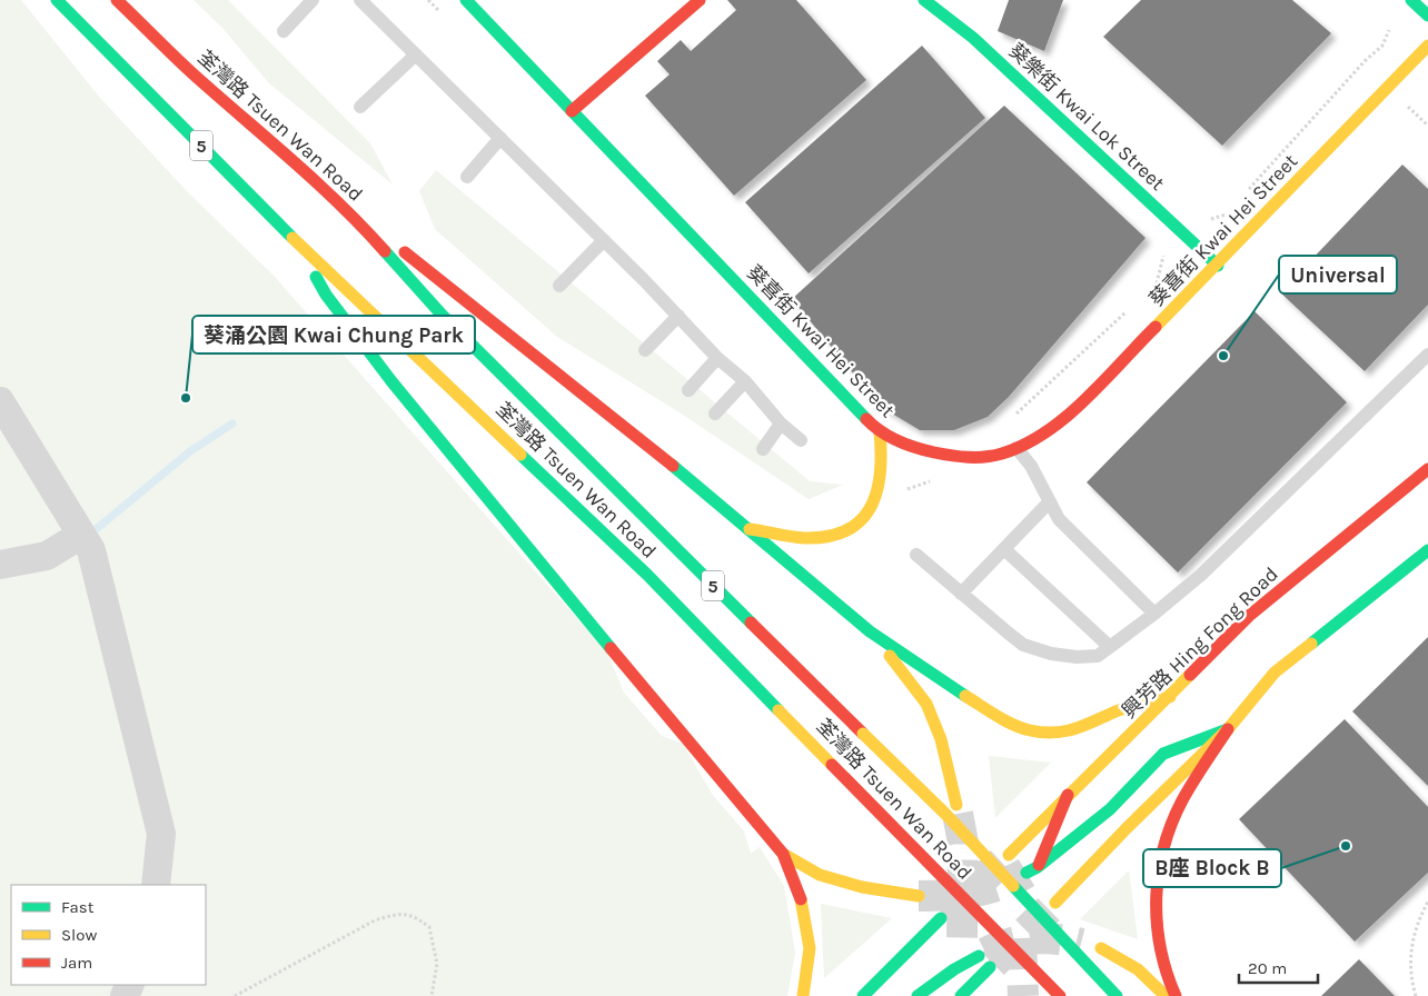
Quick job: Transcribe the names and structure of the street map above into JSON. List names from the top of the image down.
{
  "streets": {
    "main road": [
      "葵樂街 Kwai Lok Street",
      "荃灣路 Tsuen Wan Road",
      "5",
      "葵喜街 Kwai Hei Street",
      "興芳路 Hing Fong Road"
    ]
  },
  "crossings": [
    ["葵樂街 Kwai Lok Street", "葵喜街 Kwai Hei Street"]
  ],
  "places": ["Universal", "葵涌公園 Kwai Chung Park", "B座 Block B"],
  "legend": ["Fast", "Slow", "Jam"],
  "scale_bar": "20 m"
}
